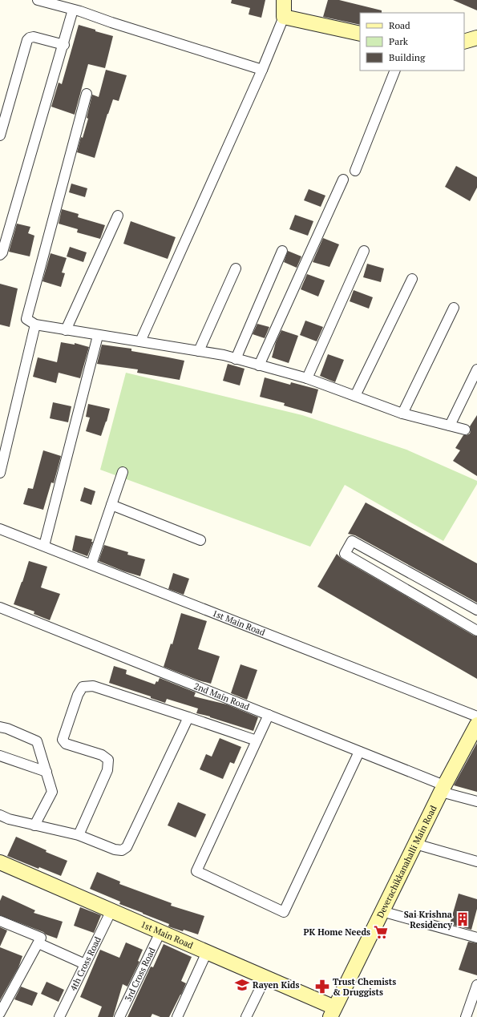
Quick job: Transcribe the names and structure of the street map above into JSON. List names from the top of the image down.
{
  "streets": {
    "street": [
      "1st Main Road",
      "2nd Main Road",
      "Deverachikkanahalli Main Road",
      "4th Cross Road",
      "3rd Cross Road"
    ]
  },
  "crossings": [
    ["1st Main Road", "Deverachikkanahalli Main Road"],
    ["1st Main Road", "4th Cross Road"],
    ["1st Main Road", "3rd Cross Road"],
    ["2nd Main Road", "Deverachikkanahalli Main Road"]
  ],
  "places": {
    "building": ["Sai Krishna Residency"],
    "supermarket": ["PK Home Needs"],
    "school or university": ["Rayen Kids"],
    "pharmacy": ["Trust Chemists & Druggists"]
  },
  "legend": ["Road", "Park", "Building"]
}
